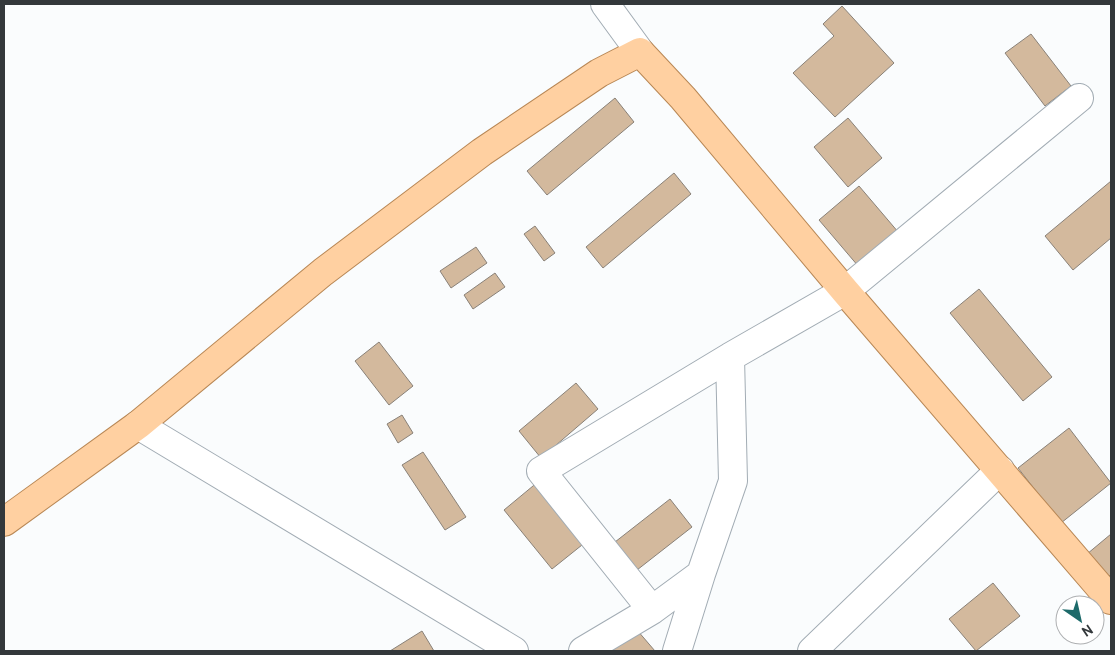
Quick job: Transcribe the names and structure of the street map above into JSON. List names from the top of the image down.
{
  "north": "bottom right"
}
